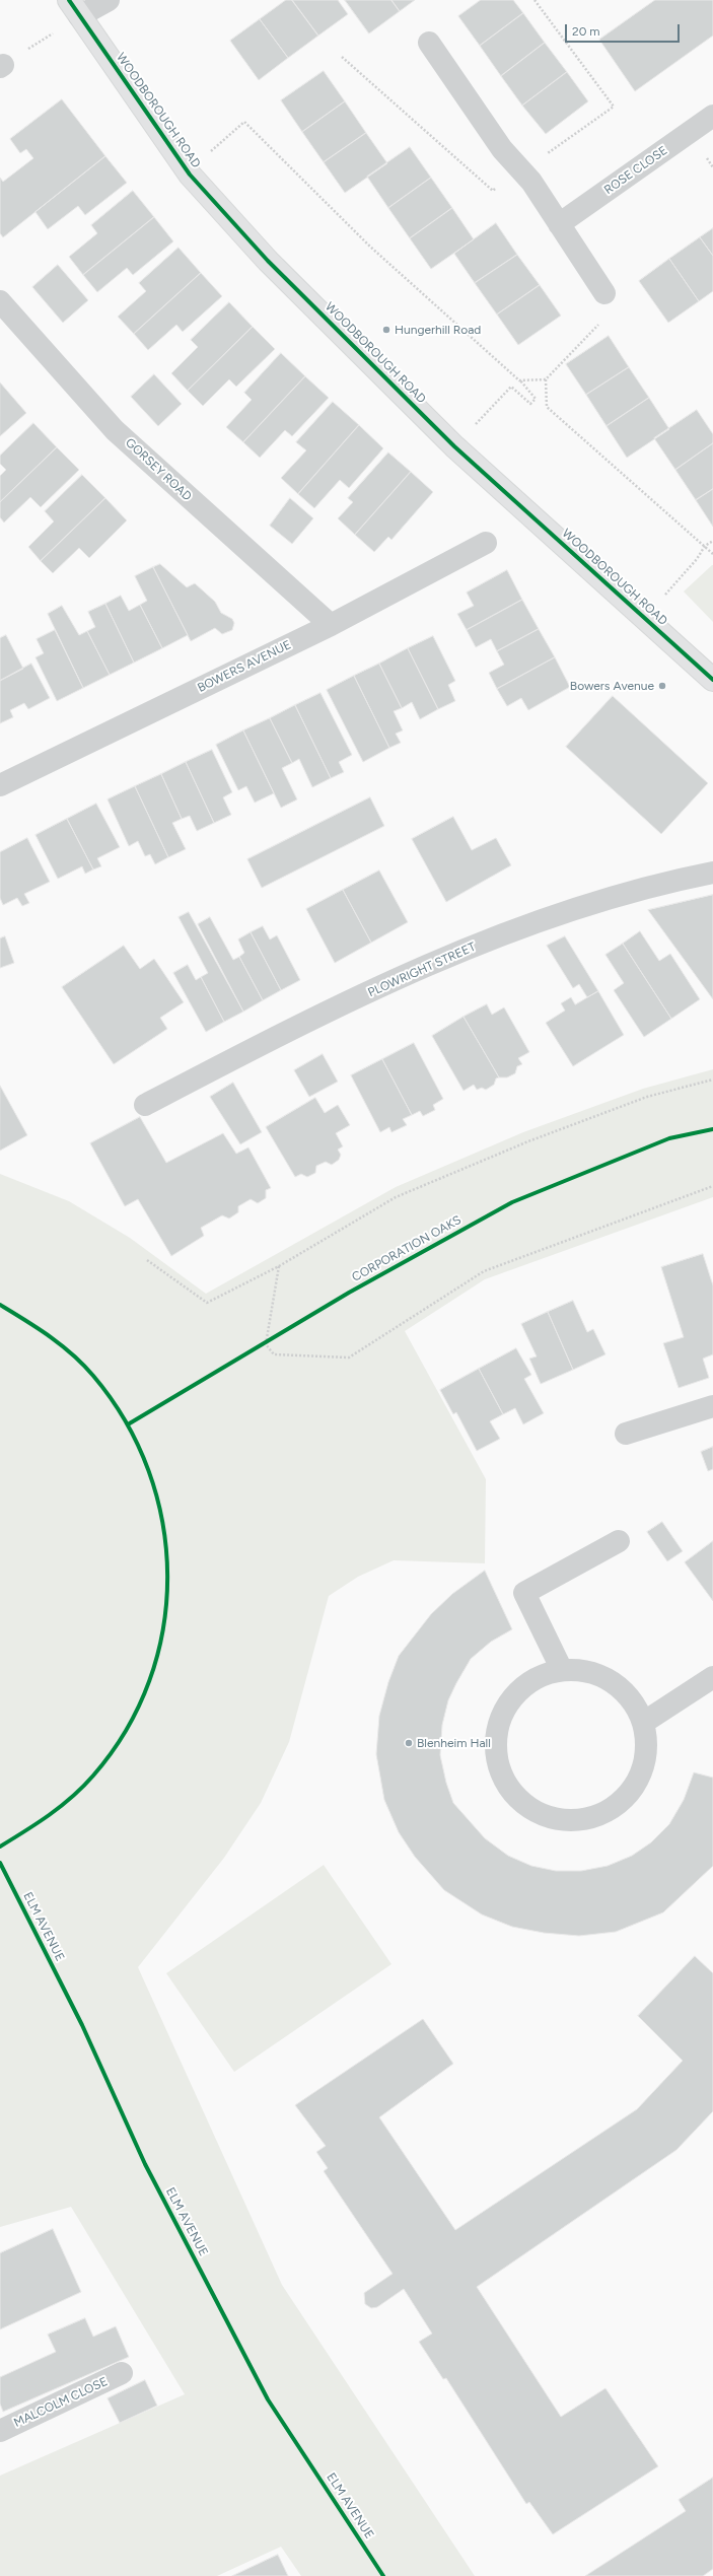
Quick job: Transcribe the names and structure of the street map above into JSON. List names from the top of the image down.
{
  "streets": {
    "main road": ["WOODBOROUGH ROAD"],
    "street": [
      "ROSE CLOSE",
      "GORSEY ROAD",
      "BOWERS AVENUE",
      "PLOWRIGHT STREET",
      "MALCOLM CLOSE"
    ],
    "cycle path": ["CORPORATION OAKS", "ELM AVENUE"]
  },
  "crossings": [
    ["GORSEY ROAD", "BOWERS AVENUE"]
  ],
  "places": ["Hungerhill Road", "Bowers Avenue", "Blenheim Hall"],
  "scale_bar": "20 m"
}
